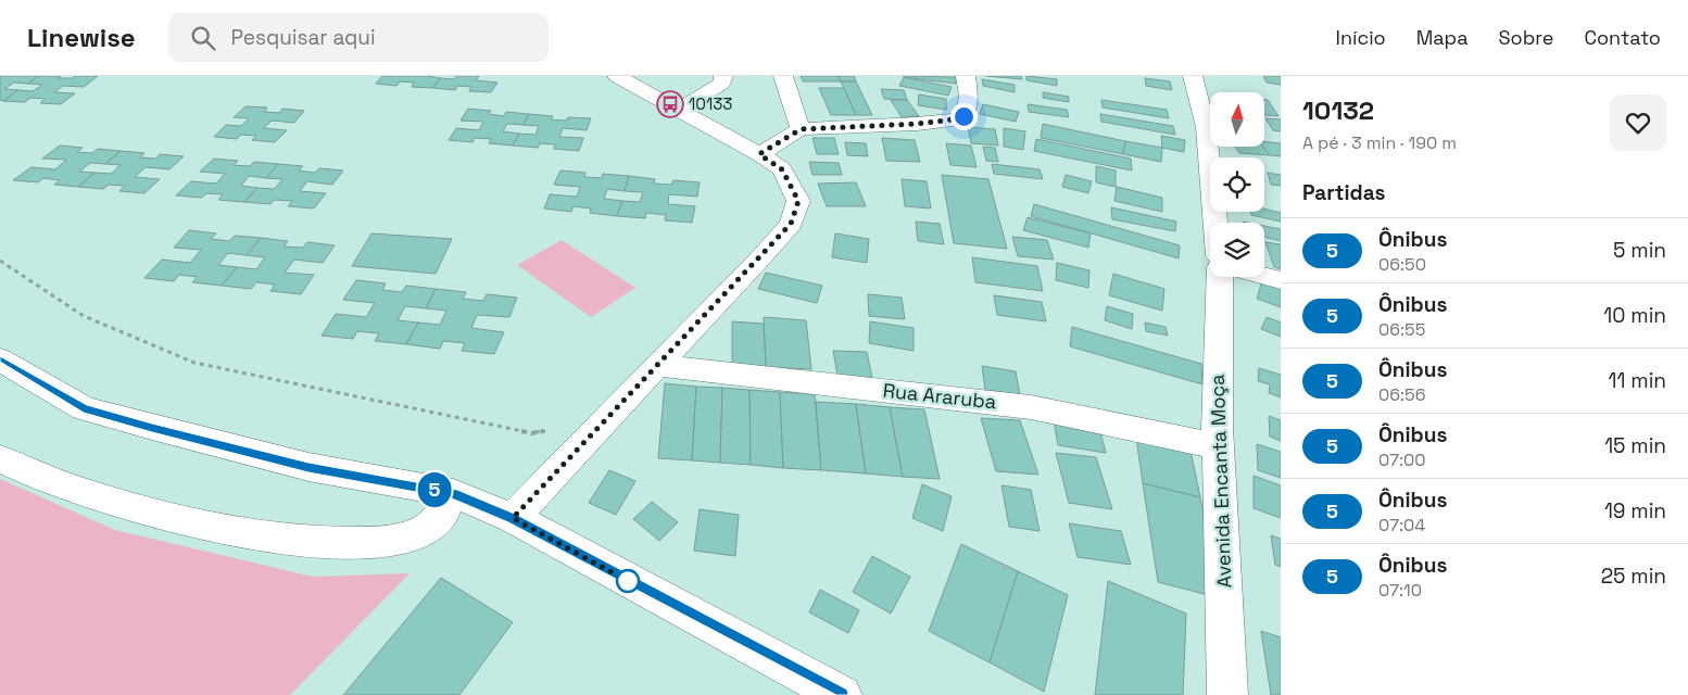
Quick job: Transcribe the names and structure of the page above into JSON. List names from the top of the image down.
{
  "streets": {
    "street": ["Rua Araruba", "Avenida Encanta Moça"]
  },
  "crossings": [
    ["Rua Araruba", "Avenida Encanta Moça"]
  ],
  "places": {
    "bus stop": ["10133"]
  },
  "lines": ["bus line 5"],
  "north": "top",
  "page": {
    "header": "Linewise",
    "search": "Pesquisar aqui",
    "nav": [
      "Início",
      "Mapa",
      "Sobre",
      "Contato"
    ],
    "on_map": "5",
    "heading": [
      ["10132", "A pé · 3 min · 190 m"],
      "Partidas"
    ],
    "list": [
      {
        "mark": "5",
        "name": "Ônibus",
        "note": "06:50",
        "value": "5 min"
      },
      {
        "mark": "5",
        "name": "Ônibus",
        "note": "06:55",
        "value": "10 min"
      },
      {
        "mark": "5",
        "name": "Ônibus",
        "note": "06:56",
        "value": "11 min"
      },
      {
        "mark": "5",
        "name": "Ônibus",
        "note": "07:00",
        "value": "15 min"
      },
      {
        "mark": "5",
        "name": "Ônibus",
        "note": "07:04",
        "value": "19 min"
      },
      {
        "mark": "5",
        "name": "Ônibus",
        "note": "07:10",
        "value": "25 min"
      }
    ]
  }
}
